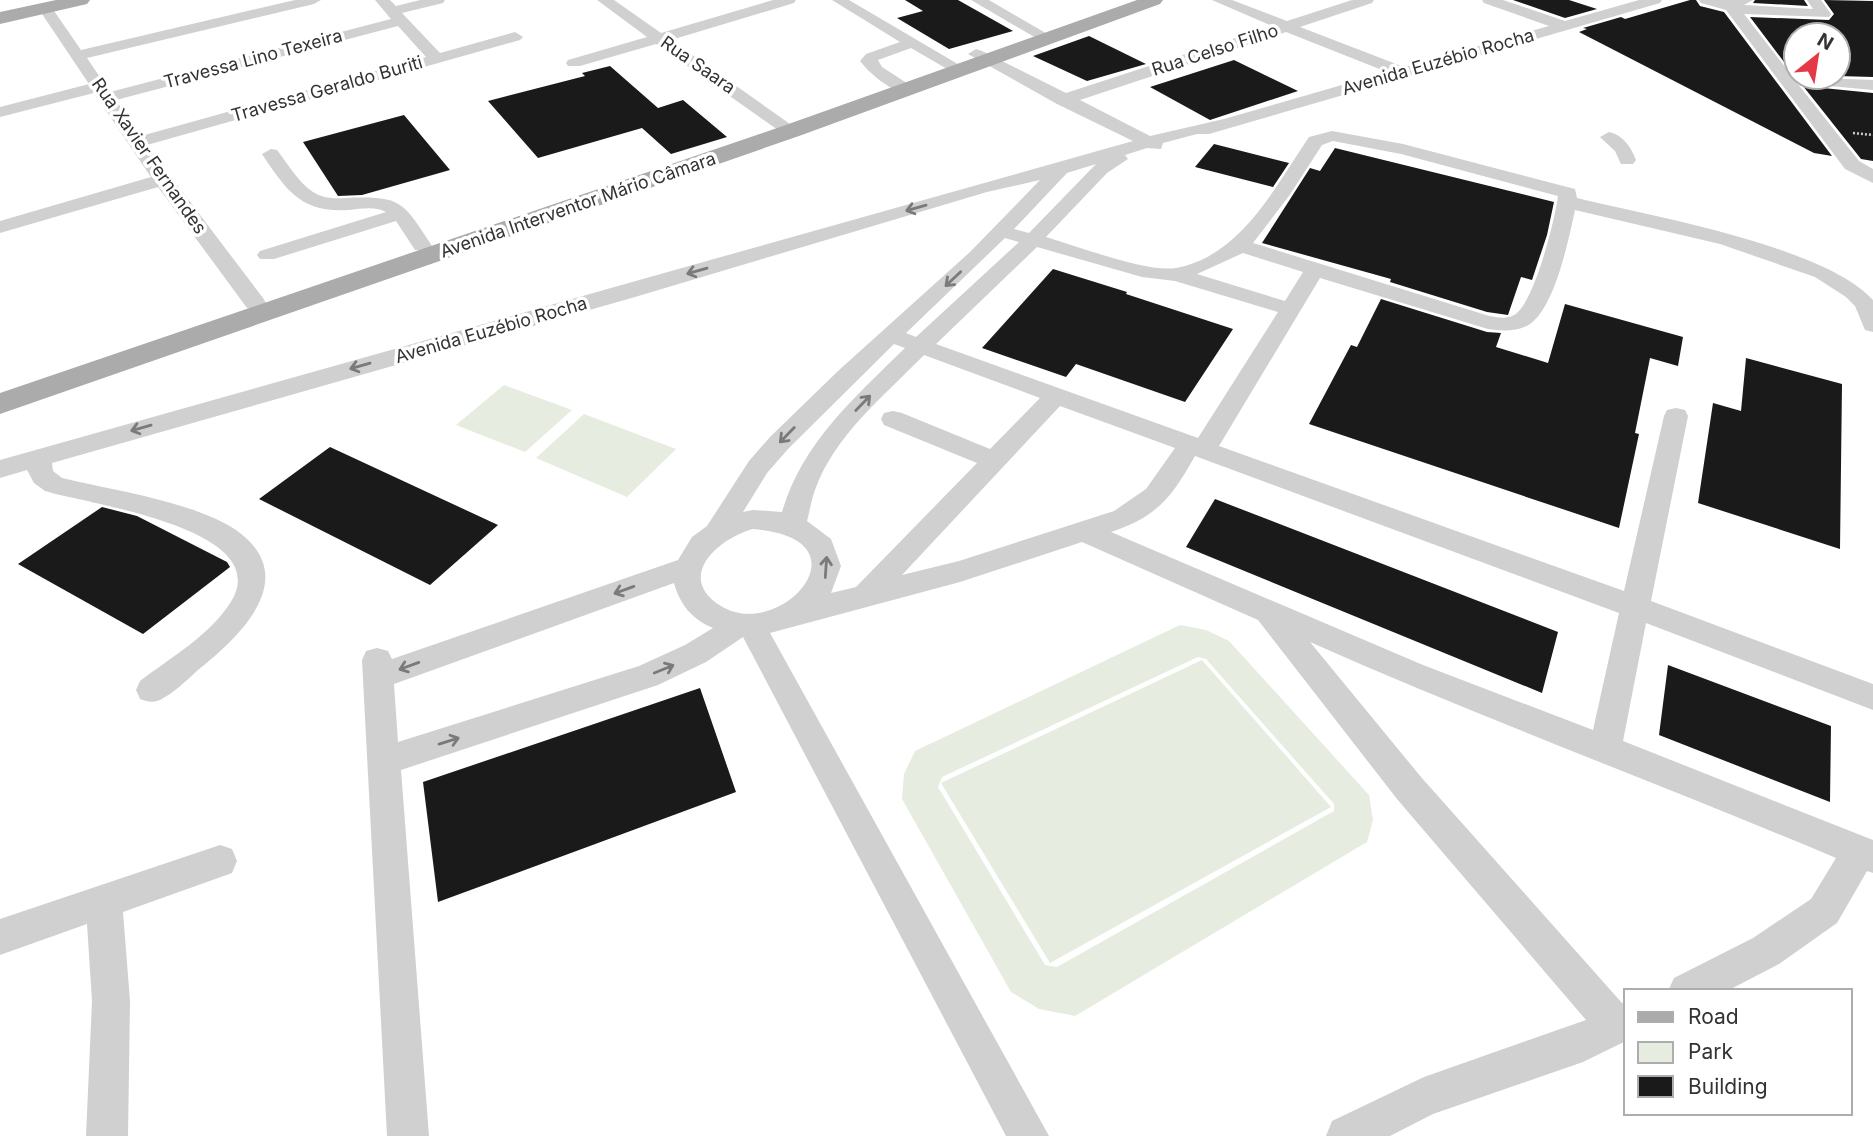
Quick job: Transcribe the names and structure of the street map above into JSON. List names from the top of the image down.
{
  "streets": {
    "main road": ["Avenida Interventor Mário Câmara"],
    "street": [
      "Rua Celso Filho",
      "Travessa Lino Texeira",
      "Avenida Euzébio Rocha",
      "Rua Saara",
      "Travessa Geraldo Buriti",
      "Rua Xavier Fernandes"
    ]
  },
  "crossings": [
    ["Travessa Lino Texeira", "Rua Xavier Fernandes"],
    ["Rua Saara", "Avenida Interventor Mário Câmara"],
    ["Travessa Geraldo Buriti", "Rua Xavier Fernandes"],
    ["Rua Xavier Fernandes", "Avenida Interventor Mário Câmara"]
  ],
  "legend": ["Road", "Park", "Building"],
  "north": "top right"
}
